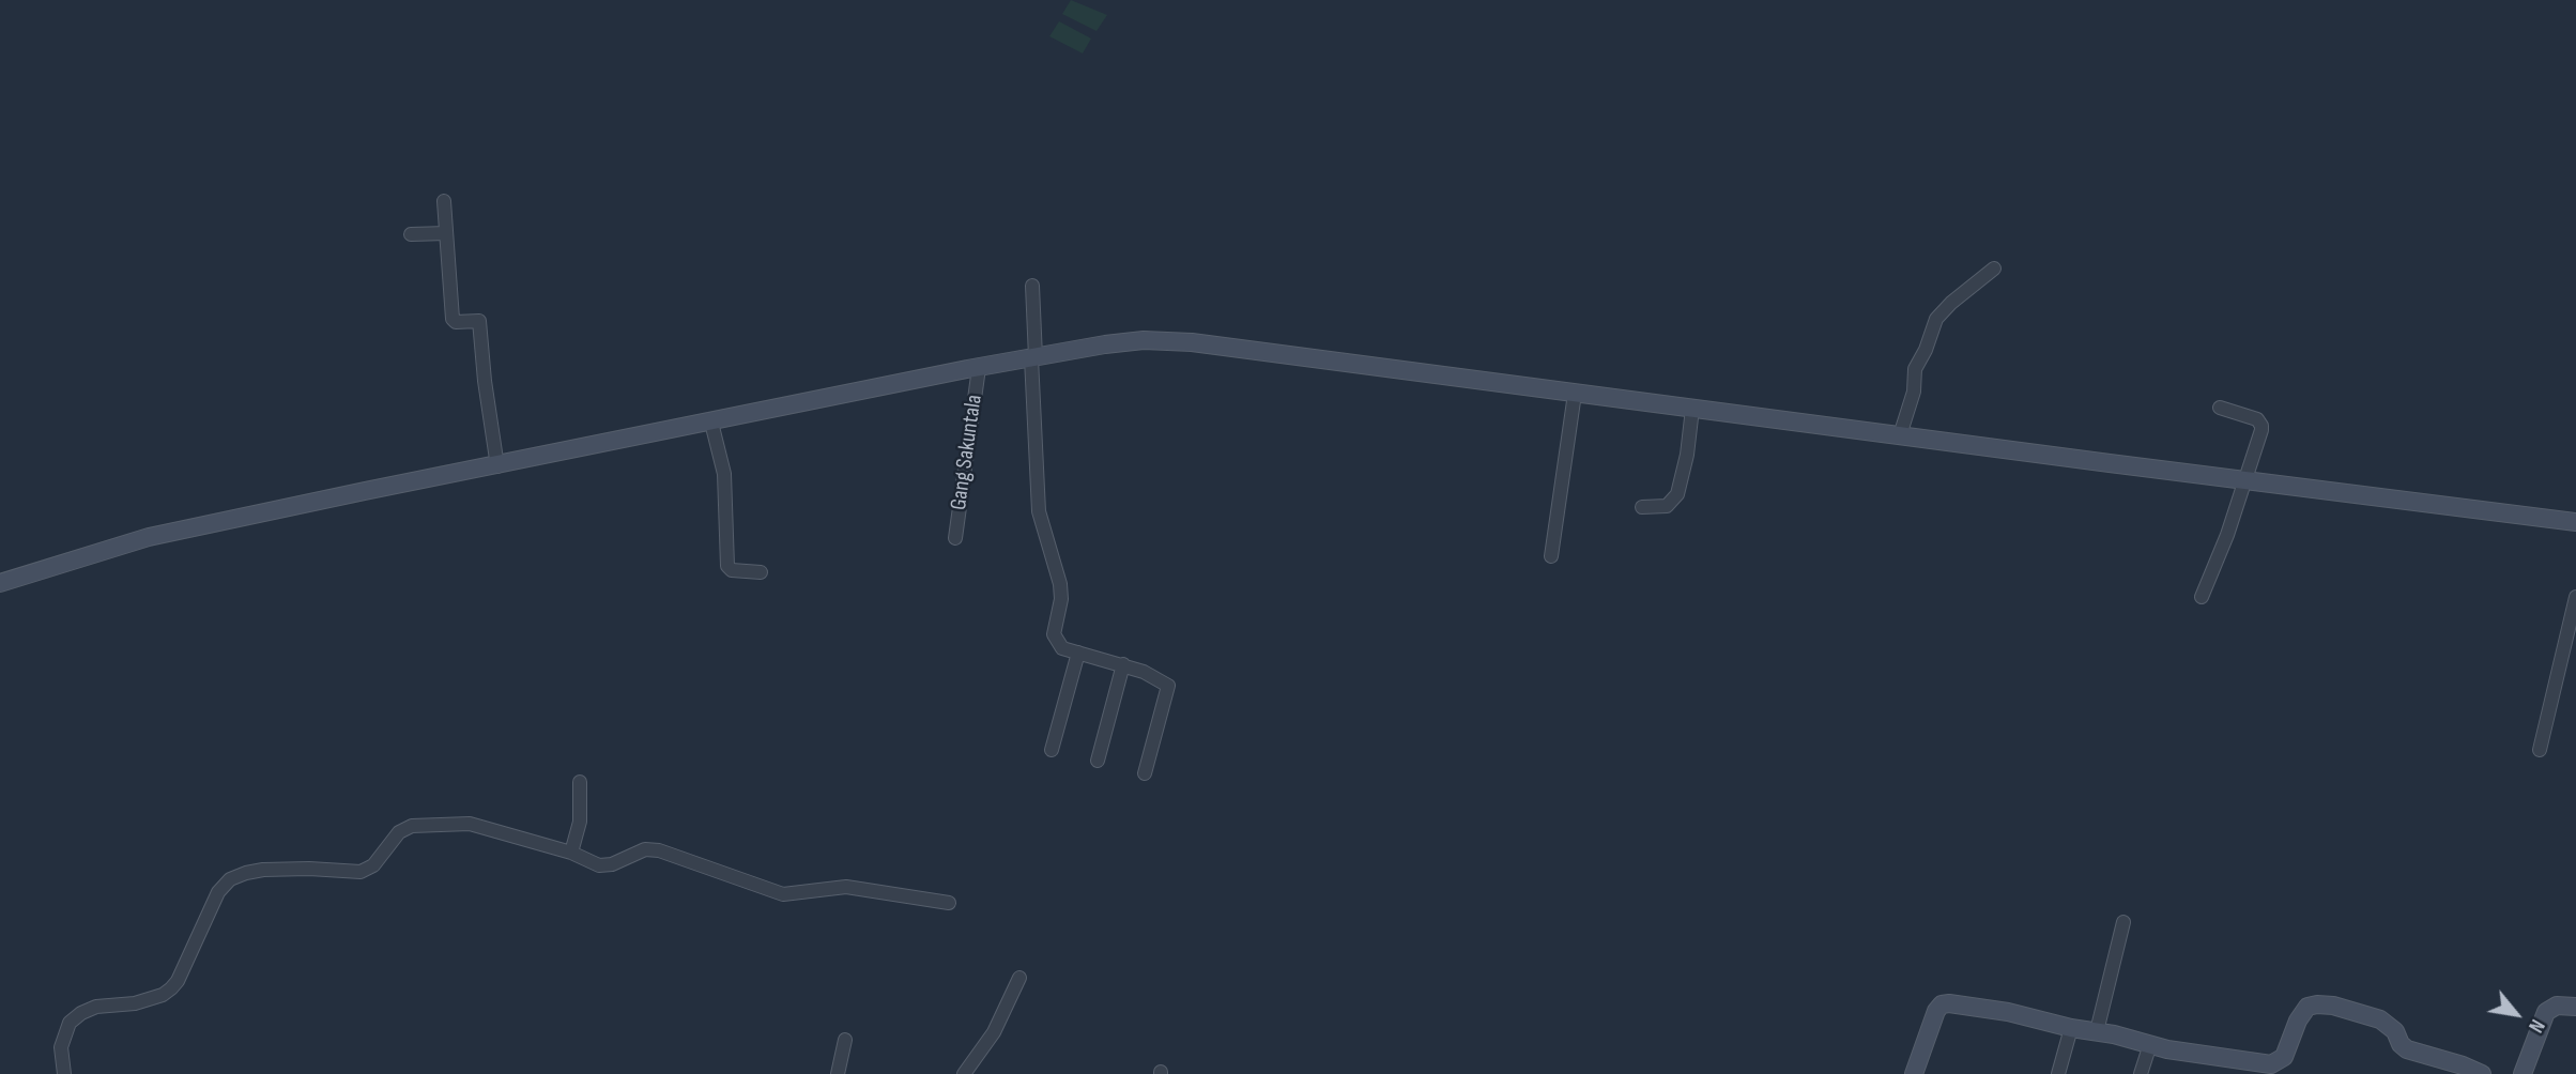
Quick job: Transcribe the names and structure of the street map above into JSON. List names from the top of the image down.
{
  "streets": {
    "street": ["Gang Sakuntala"]
  },
  "north": "bottom right"
}
